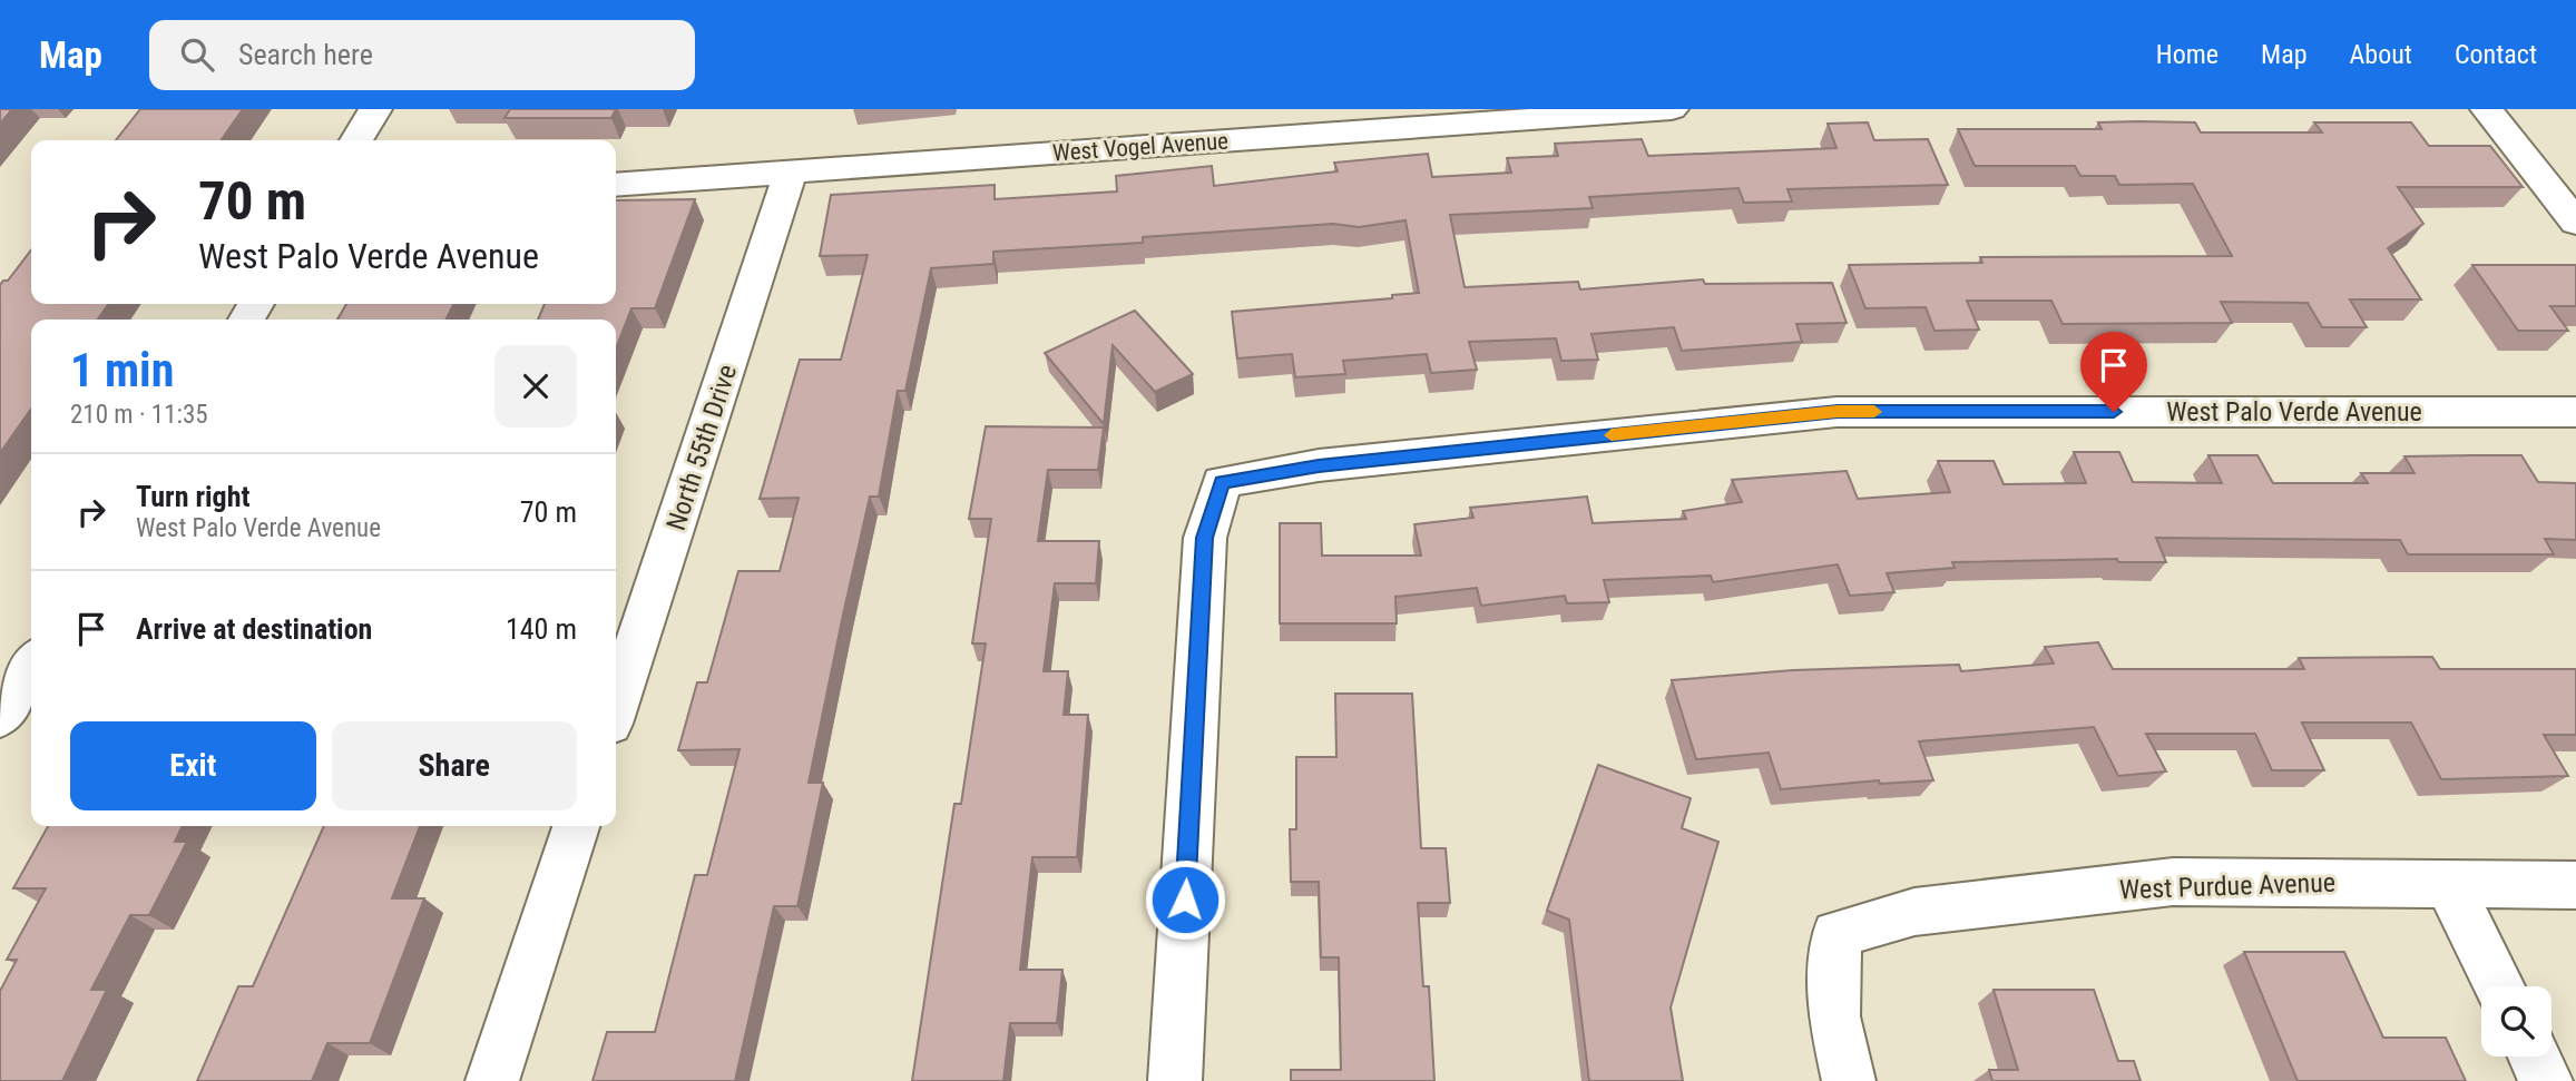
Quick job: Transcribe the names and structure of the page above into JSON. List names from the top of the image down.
{
  "streets": {
    "street": [
      "West Vogel Avenue",
      "West Palo Verde Avenue",
      "North 55th Drive",
      "West Purdue Avenue"
    ]
  },
  "crossings": [
    ["West Vogel Avenue", "North 55th Drive"]
  ],
  "page": {
    "header": "Map",
    "search": "Search here",
    "nav": [
      "Home",
      "Map",
      "About",
      "Contact"
    ],
    "turn": ["70 m", "West Palo Verde Avenue"],
    "heading": ["1 min", "210 m · 11:35"],
    "list": [
      {
        "name": "Turn right",
        "note": "West Palo Verde Avenue",
        "value": "70 m"
      },
      {
        "name": "Arrive at destination",
        "value": "140 m"
      }
    ],
    "buttons": ["Exit", "Share"]
  }
}
